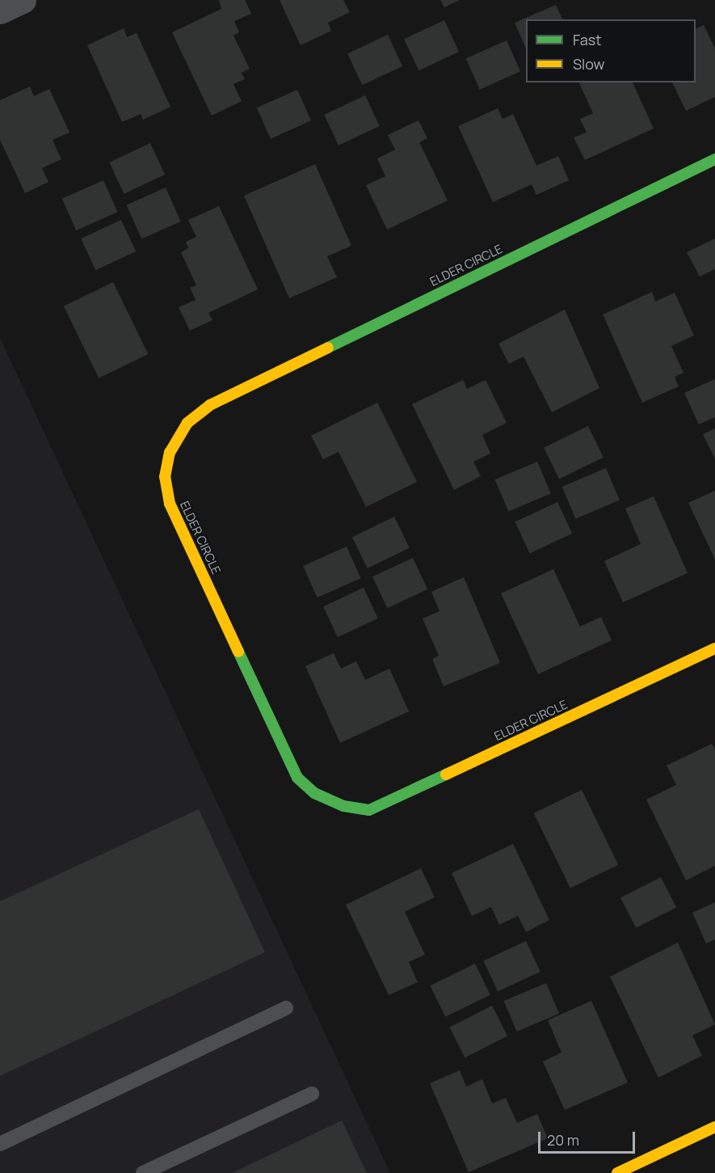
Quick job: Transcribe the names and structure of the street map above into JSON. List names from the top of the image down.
{
  "streets": {
    "street": ["ELDER CIRCLE"]
  },
  "legend": ["Fast", "Slow"],
  "scale_bar": "20 m"
}
